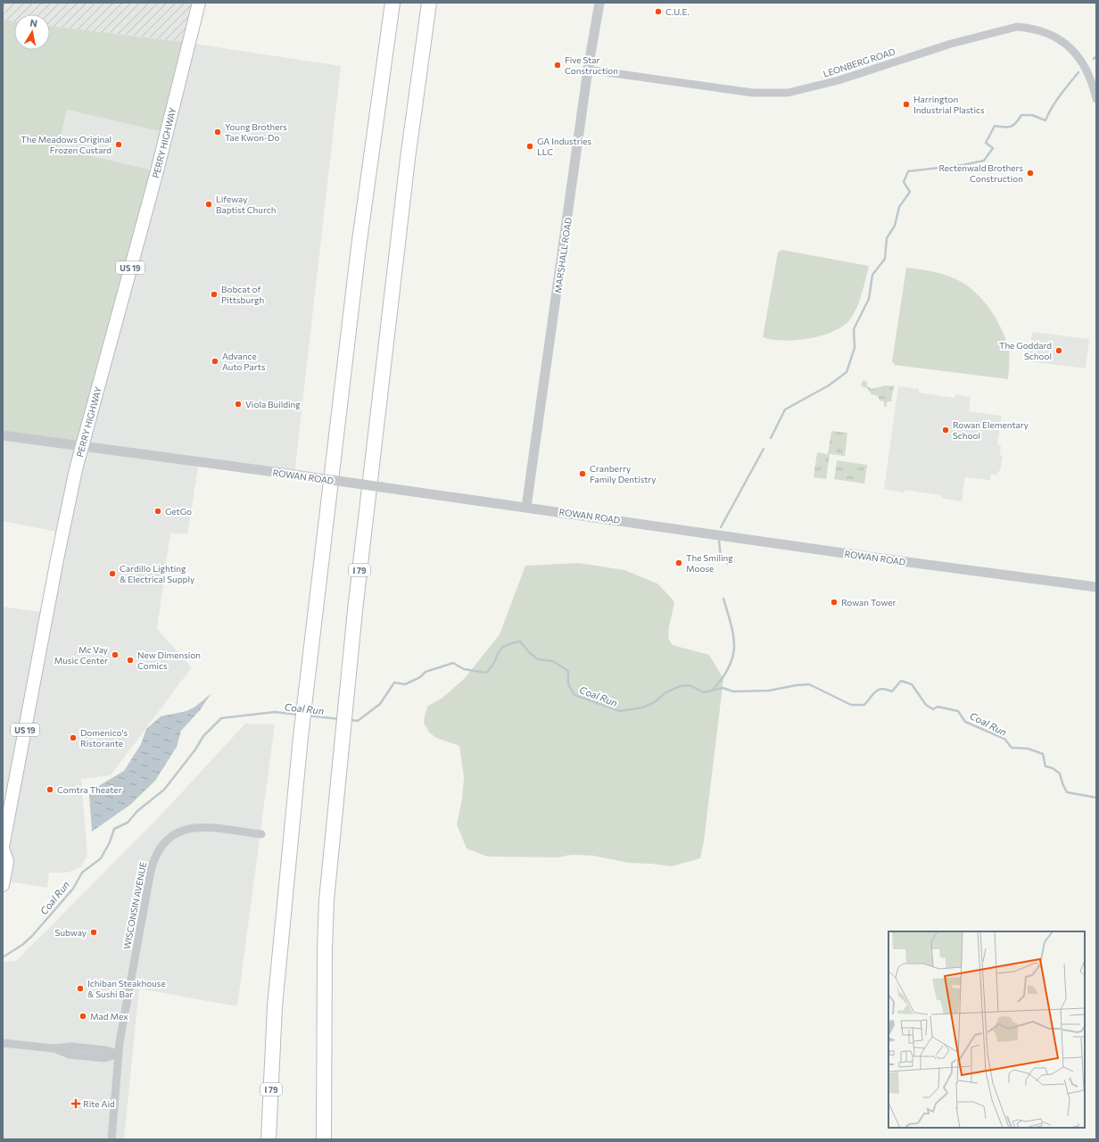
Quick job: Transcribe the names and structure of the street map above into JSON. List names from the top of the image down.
{
  "streets": {
    "highway": ["I 79"],
    "main road": ["PERRY HIGHWAY", "US 19"],
    "street": [
      "LEONBERG ROAD",
      "MARSHALL ROAD",
      "ROWAN ROAD",
      "WISCONSIN AVENUE"
    ]
  },
  "crossings": [
    ["LEONBERG ROAD", "MARSHALL ROAD"],
    ["PERRY HIGHWAY", "ROWAN ROAD"],
    ["MARSHALL ROAD", "ROWAN ROAD"]
  ],
  "water": ["Coal Run"],
  "places": {
    "other": [
      "C.U.E.",
      "Five Star Construction",
      "Harrington Industrial Plastics",
      "Young Brothers Tae Kwon-Do",
      "The Meadows Original Frozen Custard",
      "GA Industries LLC",
      "Rectenwald Brothers Construction",
      "Lifeway Baptist Church",
      "Bobcat of Pittsburgh",
      "The Goddard School",
      "Advance Auto Parts",
      "Viola Building",
      "Rowan Elementary School",
      "Cranberry Family Dentistry",
      "GetGo",
      "The Smiling Moose",
      "Cardillo Lighting & Electrical Supply",
      "Rowan Tower",
      "Mc Vay Music Center",
      "New Dimension Comics",
      "Domenico's Ristorante",
      "Comtra Theater",
      "Subway",
      "Ichiban Steakhouse & Sushi Bar",
      "Mad Mex"
    ],
    "health": ["Rite Aid"]
  },
  "north": "top"
}
